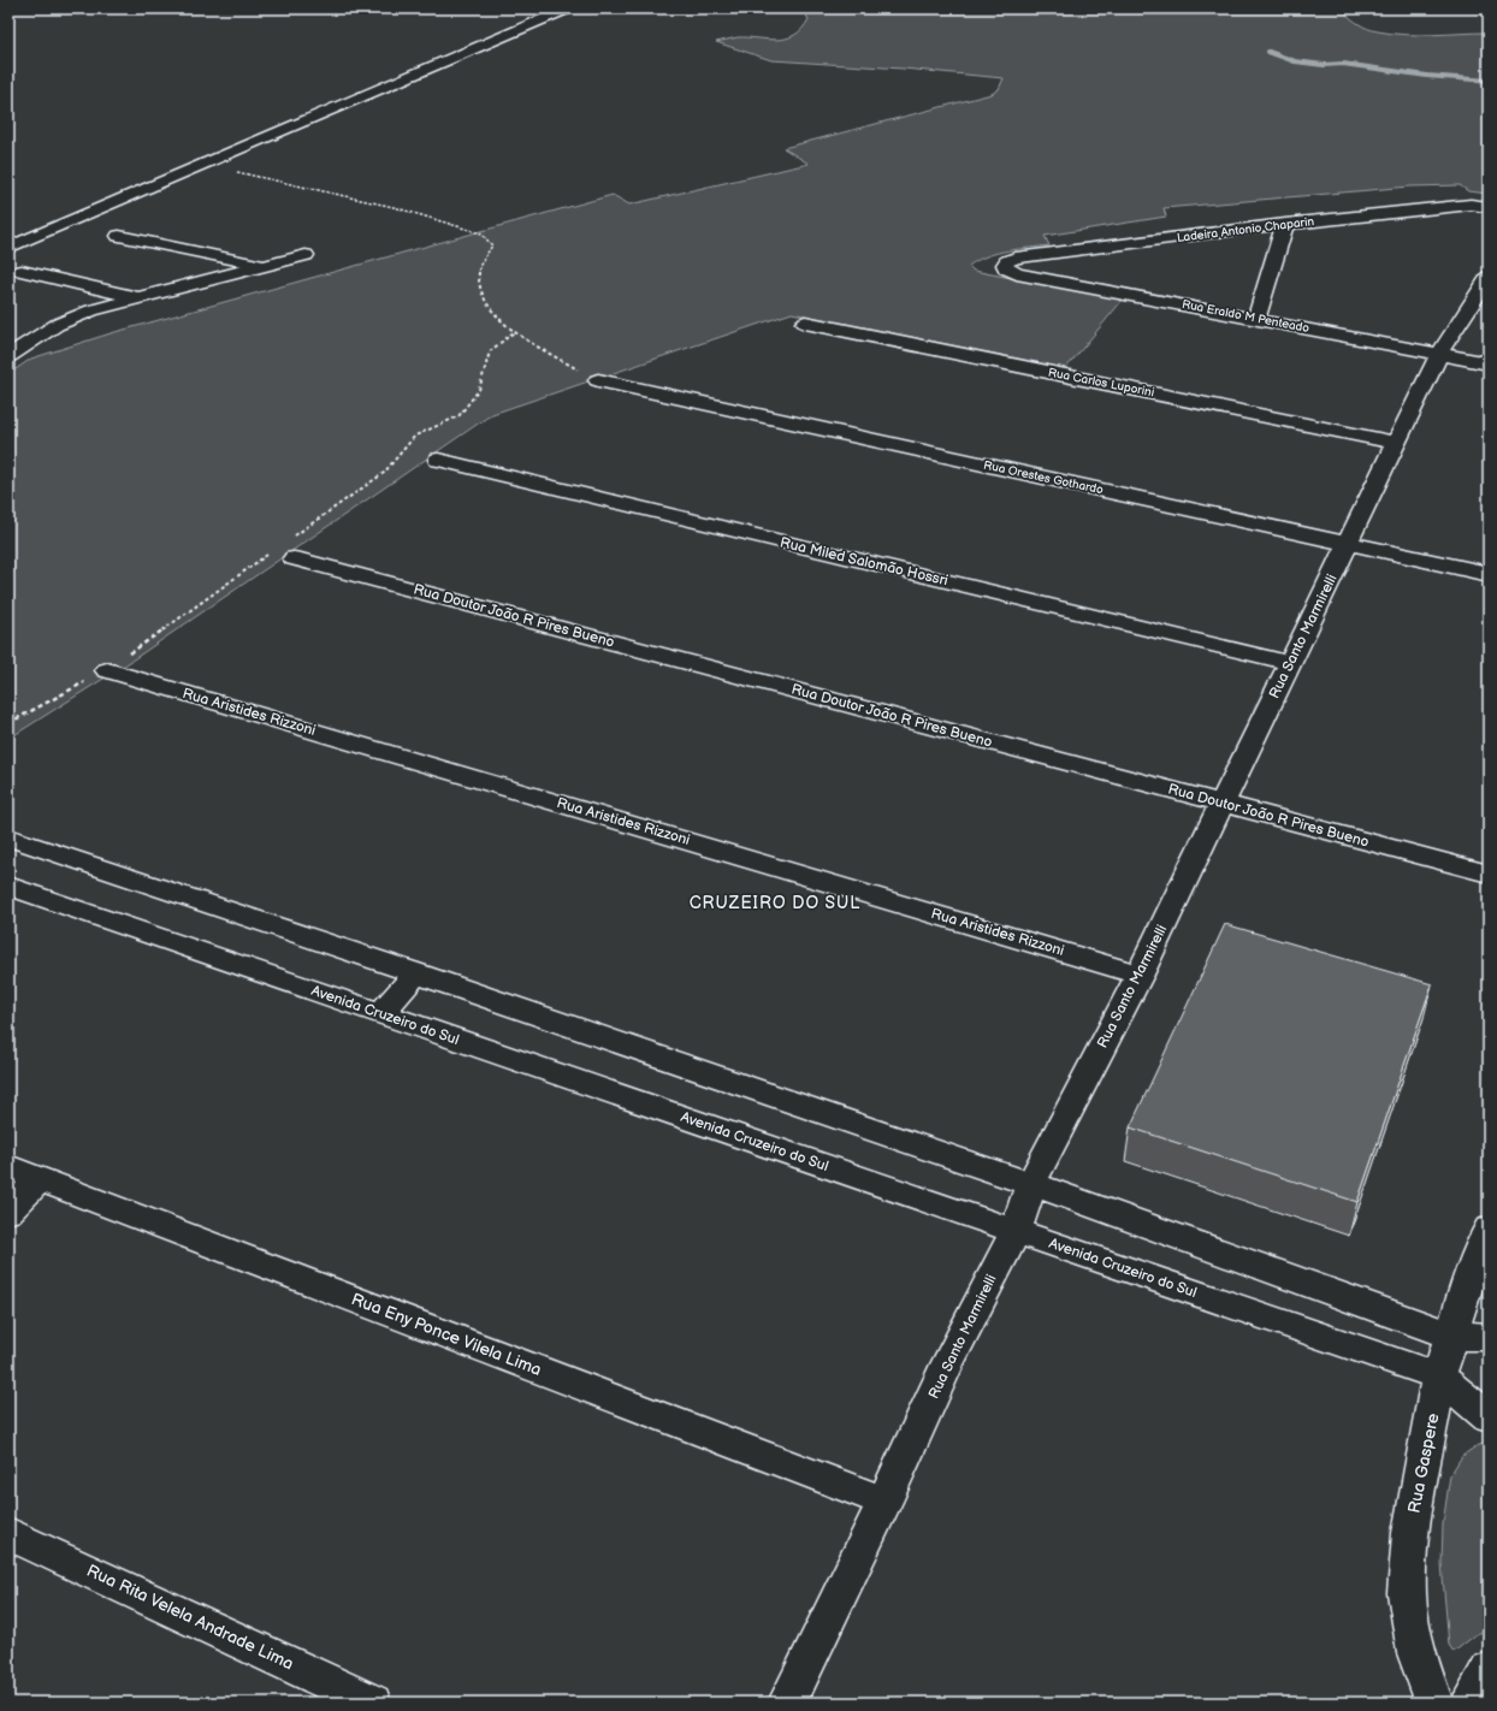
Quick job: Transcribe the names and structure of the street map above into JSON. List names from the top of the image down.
{
  "streets": {
    "street": [
      "Ladeira Antonio Chaparin",
      "Rua Eraldo M Penteado",
      "Rua Carlos Luporini",
      "Rua Orestes Gothardo",
      "Rua Miled Salomão Hossri",
      "Rua Doutor João R Pires Bueno",
      "Rua Santo Marmirelli",
      "Rua Aristides Rizzoni",
      "Avenida Cruzeiro do Sul",
      "Rua Eny Ponce Vilela Lima",
      "Rua Gaspere",
      "Rua Rita Velela Andrade Lima"
    ]
  },
  "crossings": [
    ["Ladeira Antonio Chaparin", "Rua Eraldo M Penteado"],
    ["Rua Eraldo M Penteado", "Rua Santo Marmirelli"],
    ["Rua Carlos Luporini", "Rua Santo Marmirelli"],
    ["Rua Orestes Gothardo", "Rua Santo Marmirelli"],
    ["Rua Miled Salomão Hossri", "Rua Santo Marmirelli"],
    ["Rua Doutor João R Pires Bueno", "Rua Santo Marmirelli"],
    ["Rua Santo Marmirelli", "Rua Aristides Rizzoni"],
    ["Rua Santo Marmirelli", "Avenida Cruzeiro do Sul"],
    ["Rua Santo Marmirelli", "Rua Eny Ponce Vilela Lima"],
    ["Avenida Cruzeiro do Sul", "Rua Gaspere"]
  ],
  "districts": ["CRUZEIRO DO SUL"]
}
